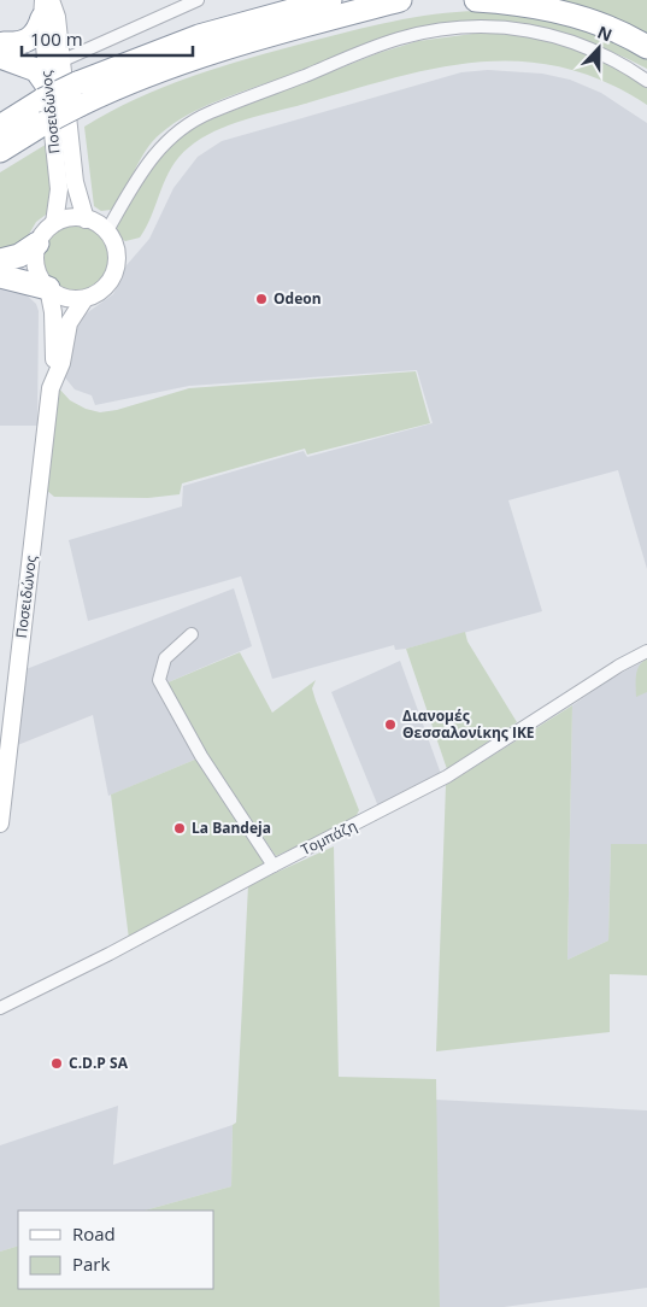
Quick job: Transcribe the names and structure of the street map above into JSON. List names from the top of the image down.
{
  "streets": {
    "street": ["Ποσειδώνος", "Τομπάζη"]
  },
  "places": [
    "Odeon",
    "Διανομές Θεσσαλονίκης ΙΚΕ",
    "La Bandeja",
    "C.D.P SA"
  ],
  "legend": ["Road", "Park"],
  "scale_bar": "100 m",
  "north": "top"
}
